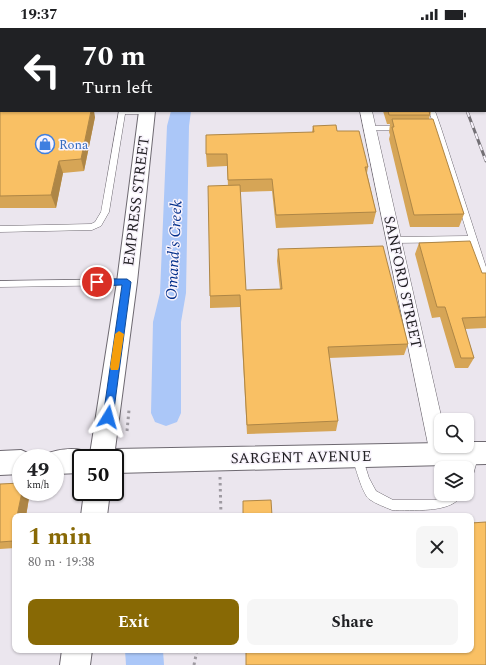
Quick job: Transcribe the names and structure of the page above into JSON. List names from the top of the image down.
{
  "streets": {
    "main road": ["EMPRESS STREET", "SARGENT AVENUE"],
    "street": ["SANFORD STREET"]
  },
  "crossings": [
    ["SANFORD STREET", "SARGENT AVENUE"]
  ],
  "water": ["Omand's Creek"],
  "places": {
    "shop": ["Rona"]
  },
  "page": {
    "status": "19:37",
    "turn": ["70 m", "Turn left"],
    "speed": "49 km/h",
    "limit": "50",
    "heading": ["1 min", "80 m · 19:38"],
    "buttons": ["Exit", "Share"]
  }
}
